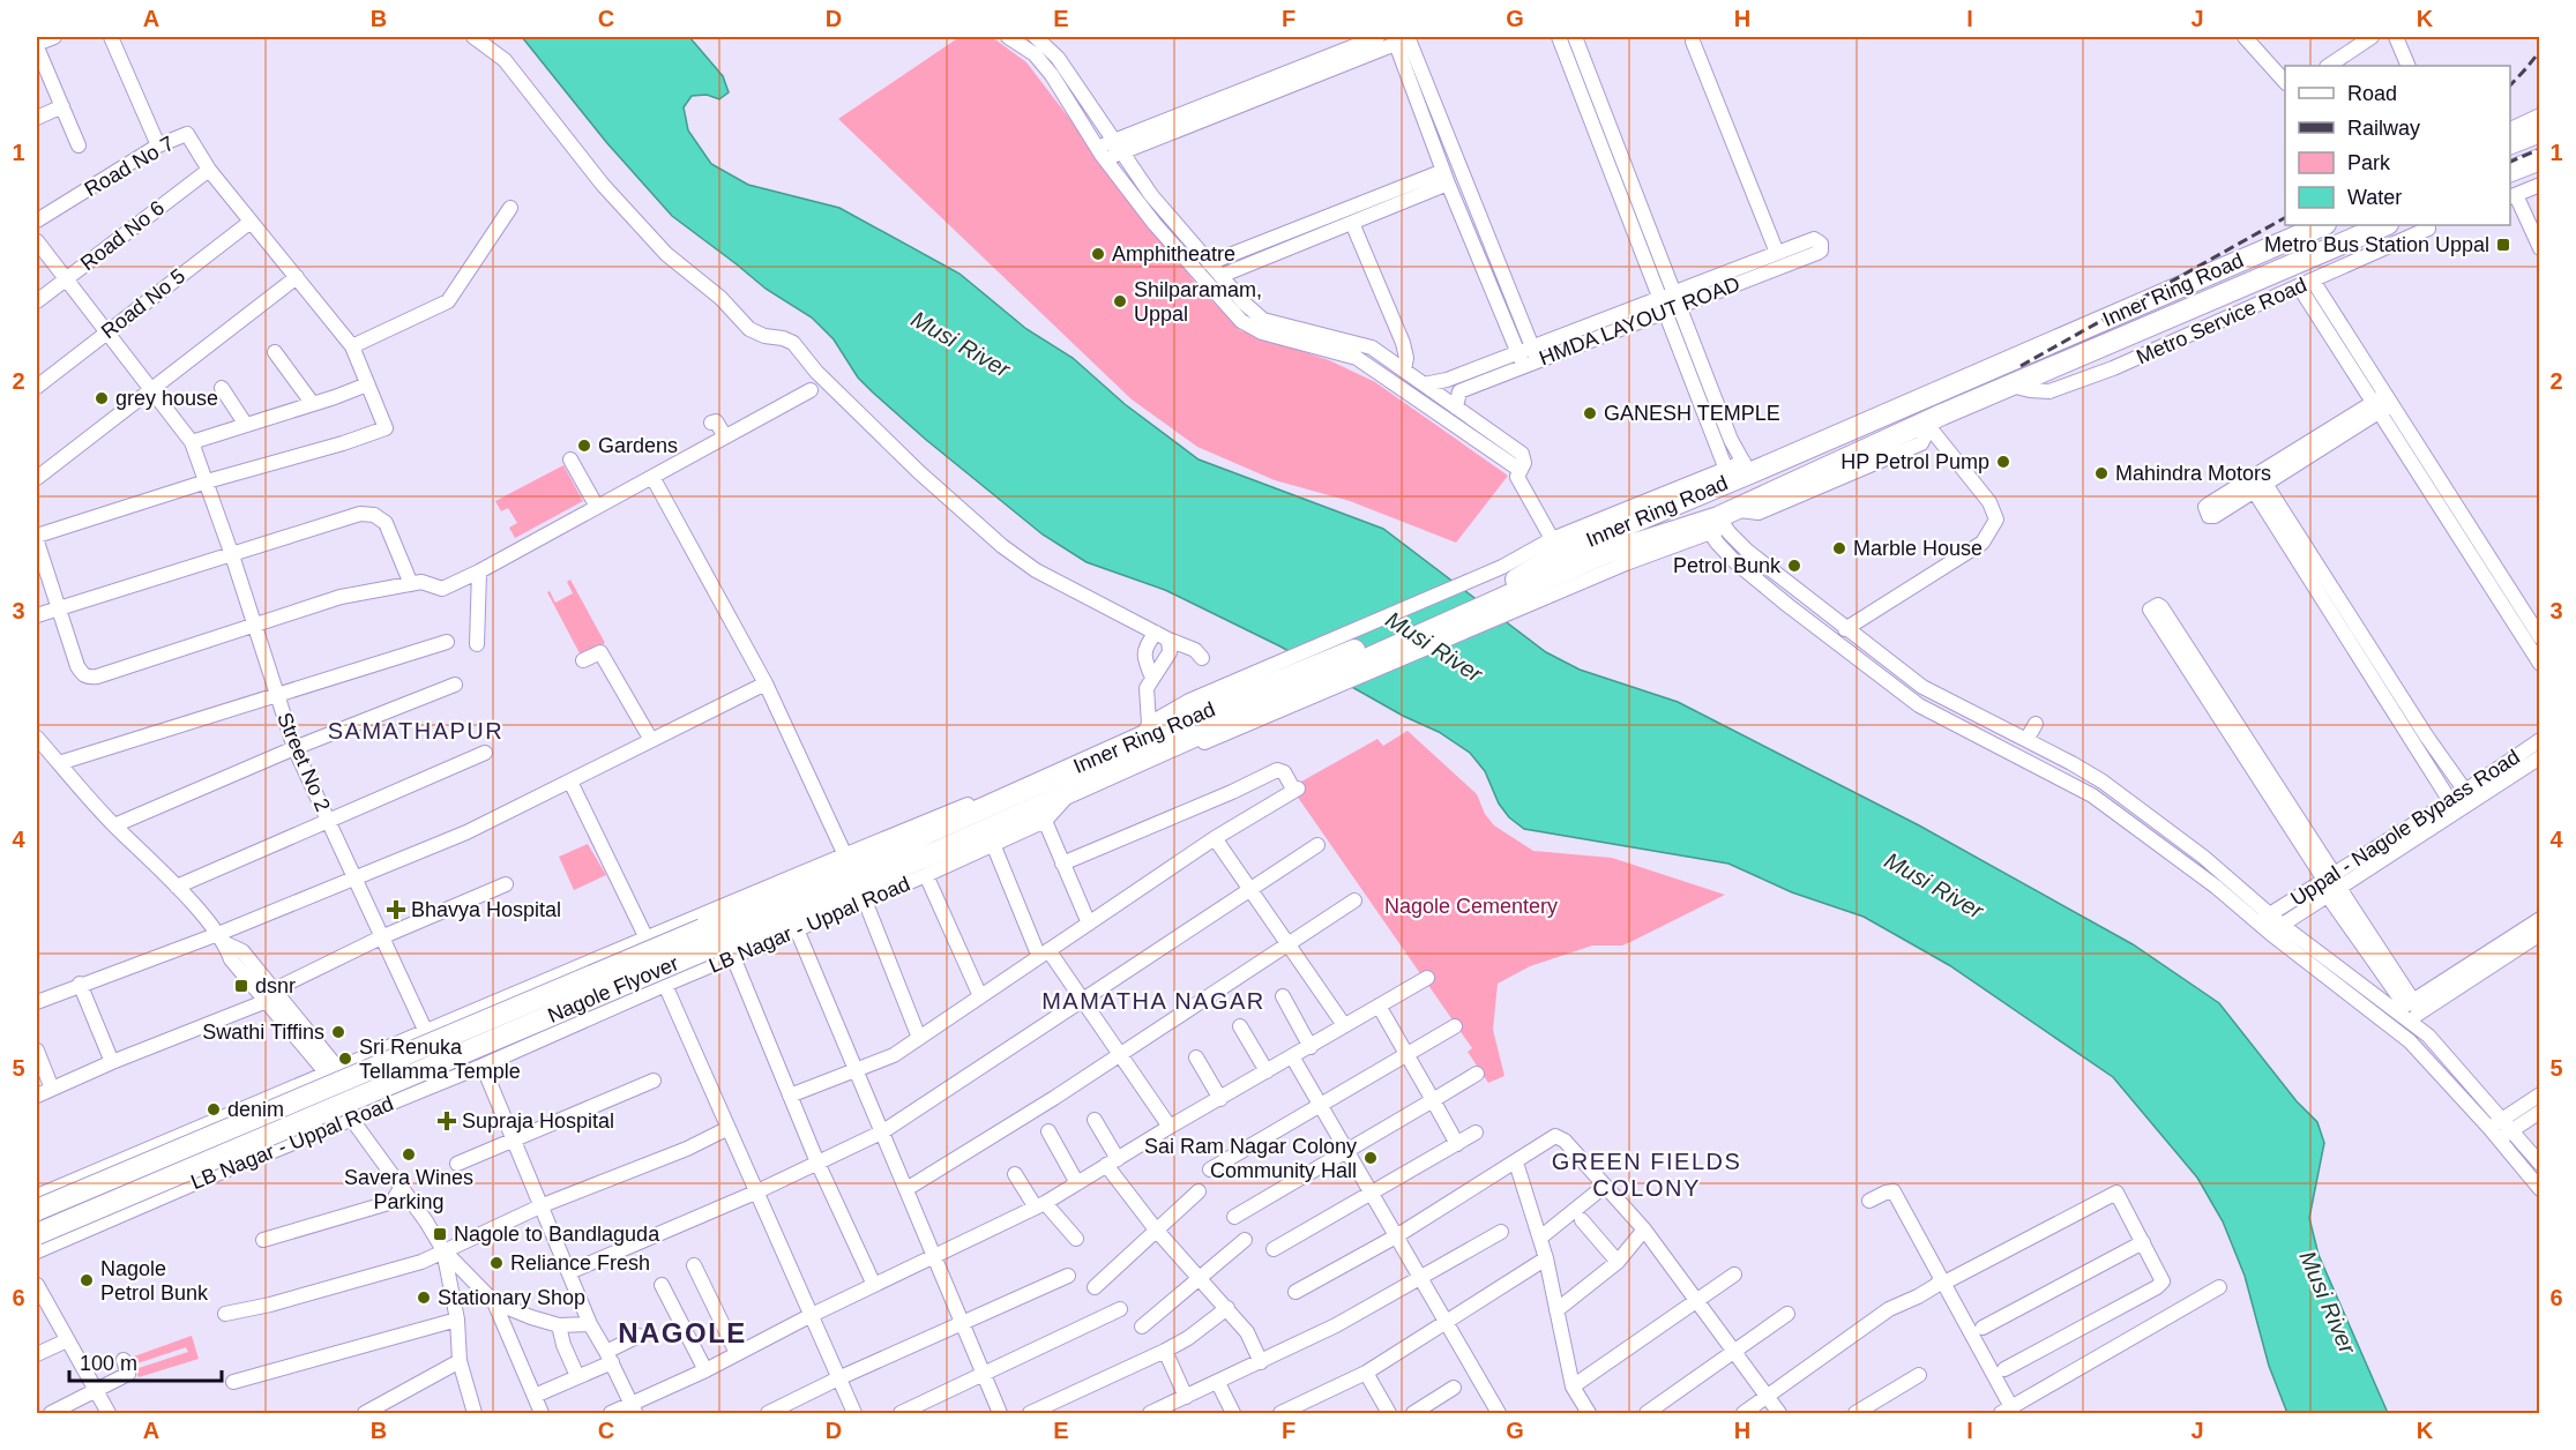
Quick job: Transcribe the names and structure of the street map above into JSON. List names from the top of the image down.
{
  "streets": {
    "highway": ["Inner Ring Road", "Nagole Flyover"],
    "street": [
      "Road No 7",
      "Road No 6",
      "Road No 5",
      "HMDA LAYOUT ROAD",
      "Metro Service Road",
      "Street No 2",
      "Uppal - Nagole Bypass Road",
      "LB Nagar - Uppal Road"
    ]
  },
  "crossings": [
    ["Road No 7", "Road No 6"],
    ["Road No 6", "Street No 2"],
    ["Inner Ring Road", "Metro Service Road"],
    ["Inner Ring Road", "Uppal - Nagole Bypass Road"],
    ["Inner Ring Road", "LB Nagar - Uppal Road"],
    ["Inner Ring Road", "Nagole Flyover"],
    ["Road No 5", "Street No 2"],
    ["LB Nagar - Uppal Road", "Nagole Flyover"]
  ],
  "districts": [
    "SAMATHAPUR",
    "MAMATHA NAGAR",
    "GREEN FIELDS COLONY",
    "NAGOLE"
  ],
  "water": ["Musi River"],
  "parks": ["Nagole Cementery"],
  "places": {
    "transit": ["Metro Bus Station Uppal", "dsnr", "Nagole to Bandlaguda"],
    "other": [
      "Amphitheatre",
      "Shilparamam, Uppal",
      "grey house",
      "GANESH TEMPLE",
      "Gardens",
      "HP Petrol Pump",
      "Mahindra Motors",
      "Marble House",
      "Petrol Bunk",
      "Swathi Tiffins",
      "Sri Renuka Tellamma Temple",
      "denim",
      "Savera Wines Parking",
      "Sai Ram Nagar Colony Community Hall",
      "Reliance Fresh",
      "Nagole Petrol Bunk",
      "Stationary Shop"
    ],
    "health": ["Bhavya Hospital", "Supraja Hospital"]
  },
  "legend": [
    "Road",
    "Railway",
    "Park",
    "Water"
  ],
  "scale_bar": "100 m",
  "grid": {
    "columns": [
      "A",
      "B",
      "C",
      "D",
      "E",
      "F",
      "G",
      "H",
      "I",
      "J",
      "K"
    ],
    "rows": [
      "1",
      "2",
      "3",
      "4",
      "5",
      "6"
    ]
  }
}
